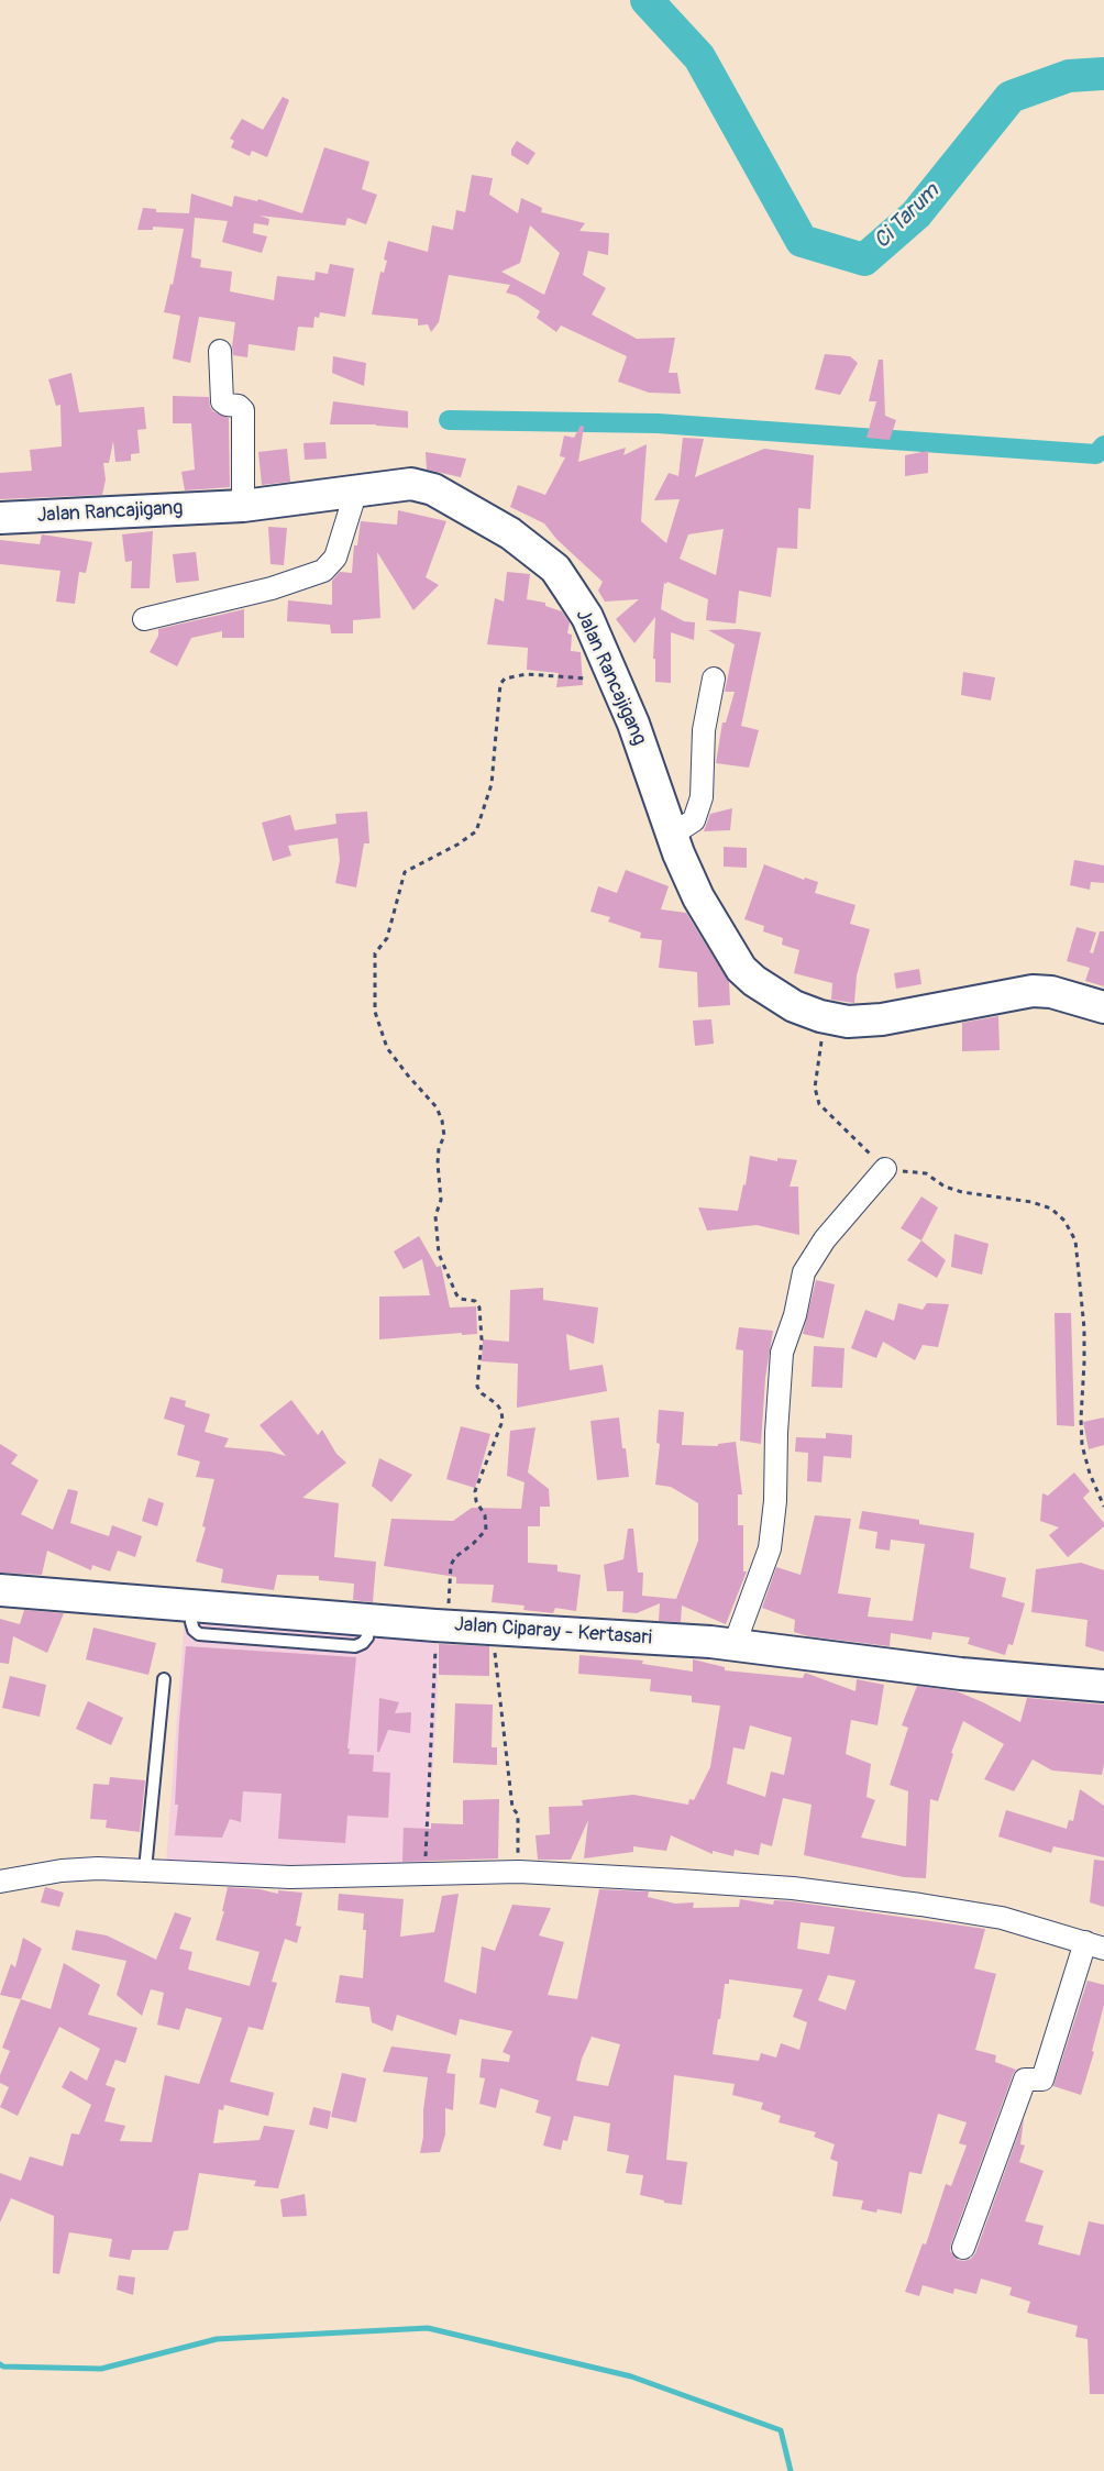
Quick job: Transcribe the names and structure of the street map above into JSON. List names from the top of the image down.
{
  "streets": {
    "main road": ["Jalan Rancajigang", "Jalan Ciparay - Kertasari"]
  },
  "water": ["Ci Tarum"]
}
